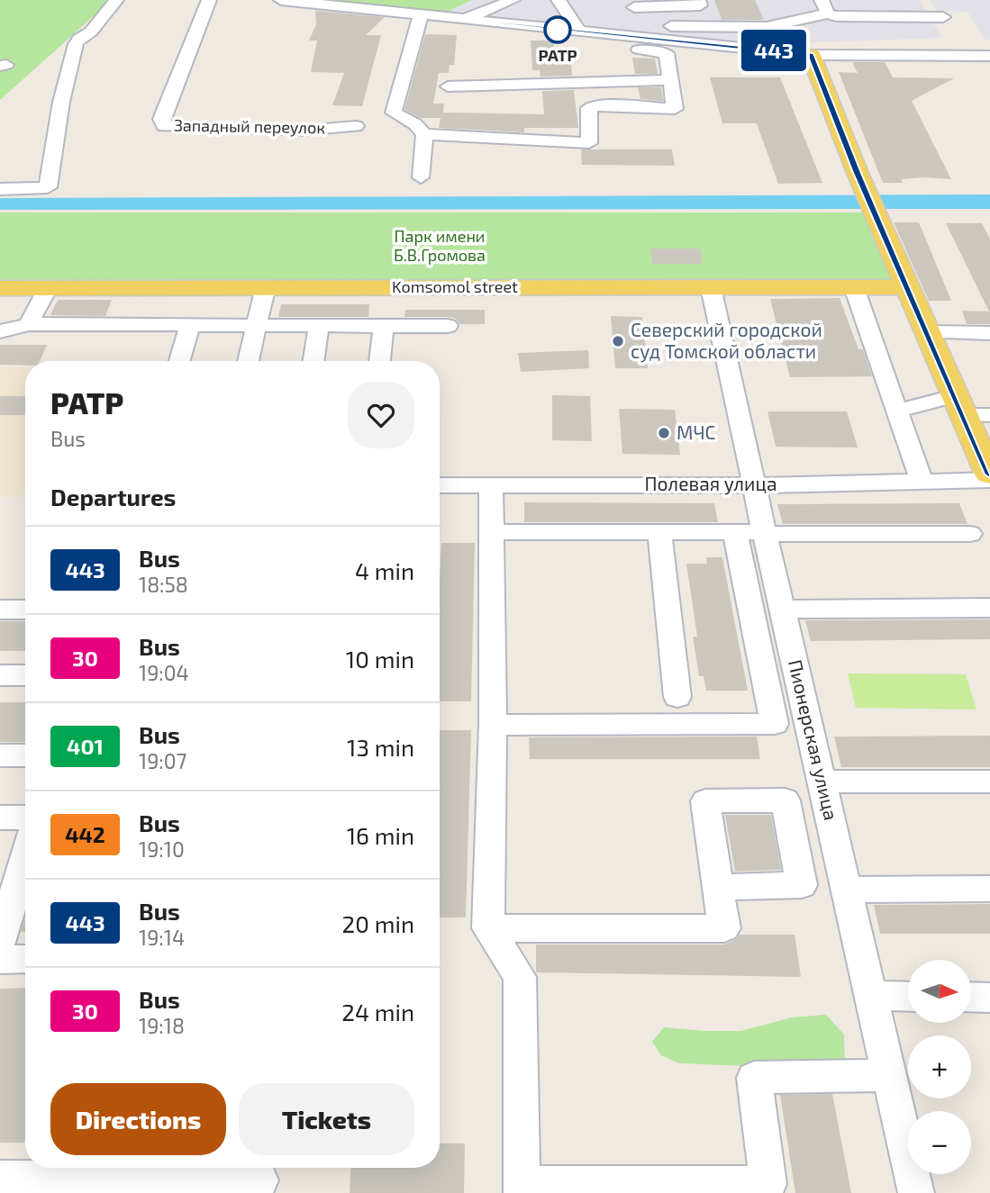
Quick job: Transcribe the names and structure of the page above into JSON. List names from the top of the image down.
{
  "streets": {
    "main road": ["Komsomol street"],
    "street": ["Западный переулок", "Полевая улица", "Пионерская улица"]
  },
  "crossings": [
    ["Komsomol street", "Пионерская улица"],
    ["Полевая улица", "Пионерская улица"]
  ],
  "parks": ["Парк имени Б.В.Громова"],
  "places": ["PATP", "Северский городской суд Томской области", "МЧС"],
  "lines": ["bus line 443"],
  "north": "right",
  "page": {
    "on_map": "443",
    "heading": [
      ["PATP", "Bus"],
      "Departures"
    ],
    "list": [
      {
        "mark": "443",
        "name": "Bus",
        "note": "18:58",
        "value": "4 min"
      },
      {
        "mark": "30",
        "name": "Bus",
        "note": "19:04",
        "value": "10 min"
      },
      {
        "mark": "401",
        "name": "Bus",
        "note": "19:07",
        "value": "13 min"
      },
      {
        "mark": "442",
        "name": "Bus",
        "note": "19:10",
        "value": "16 min"
      },
      {
        "mark": "443",
        "name": "Bus",
        "note": "19:14",
        "value": "20 min"
      },
      {
        "mark": "30",
        "name": "Bus",
        "note": "19:18",
        "value": "24 min"
      }
    ],
    "map_buttons": ["+", "−"],
    "buttons": ["Directions", "Tickets"]
  }
}
